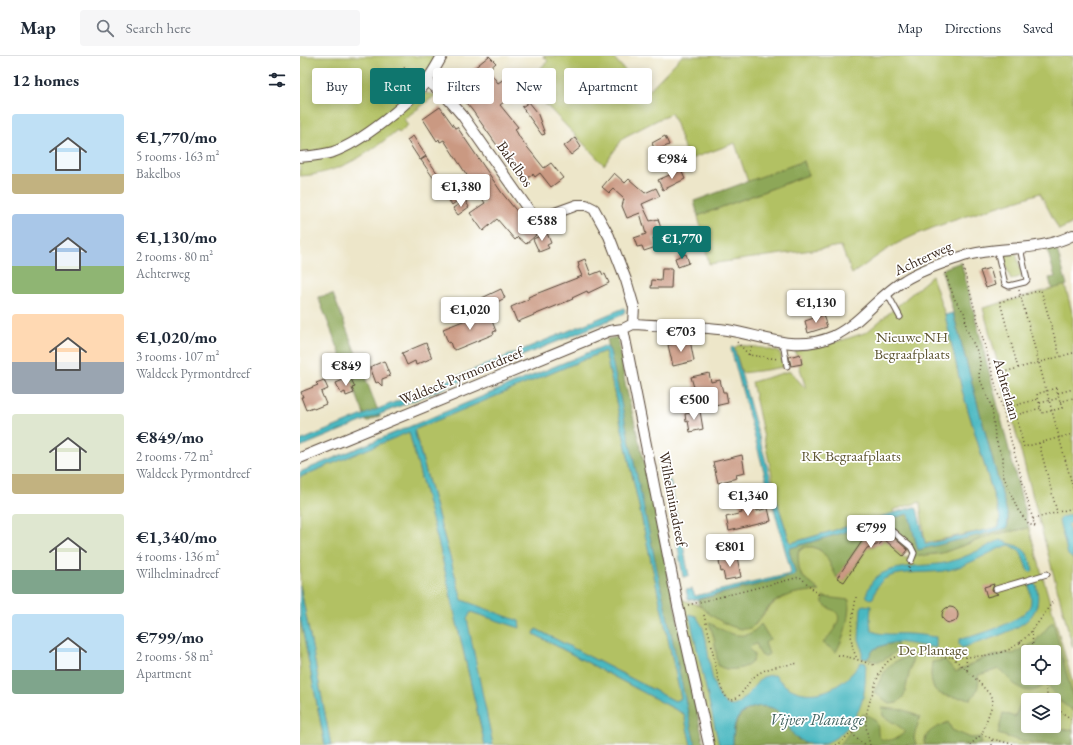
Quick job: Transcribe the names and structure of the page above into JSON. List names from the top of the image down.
{
  "streets": {
    "street": [
      "Bakelbos",
      "Achterweg",
      "Waldeck Pyrmontdreef",
      "Wilhelminadreef"
    ],
    "path": ["Achterlaan"]
  },
  "crossings": [
    ["Bakelbos", "Achterweg"],
    ["Bakelbos", "Waldeck Pyrmontdreef"],
    ["Achterweg", "Waldeck Pyrmontdreef"],
    ["Achterweg", "Achterlaan"],
    ["Waldeck Pyrmontdreef", "Wilhelminadreef"]
  ],
  "water": ["Vijver Plantage"],
  "parks": ["Nieuwe NH Begraafplaats", "RK Begraafplaats", "De Plantage"],
  "page": {
    "header": "Map",
    "search": "Search here",
    "nav": ["Map", "Directions", "Saved"],
    "heading": "12 homes",
    "chip": [
      "Buy",
      "Rent",
      "Filters",
      "New",
      "Apartment"
    ],
    "list": [
      {
        "name": "€1,770/mo",
        "note": "5 rooms · 163 m² · Bakelbos"
      },
      {
        "name": "€1,130/mo",
        "note": "2 rooms · 80 m² · Achterweg"
      },
      {
        "name": "€1,020/mo",
        "note": "3 rooms · 107 m² · Waldeck Pyrmontdreef"
      },
      {
        "name": "€849/mo",
        "note": "2 rooms · 72 m² · Waldeck Pyrmontdreef"
      },
      {
        "name": "€1,340/mo",
        "note": "4 rooms · 136 m² · Wilhelminadreef"
      },
      {
        "name": "€799/mo",
        "note": "2 rooms · 58 m² · Apartment"
      }
    ],
    "price": [
      "€984",
      "€1,380",
      "€588",
      "€1,770",
      "€1,130",
      "€1,020",
      "€703",
      "€849",
      "€500",
      "€1,340",
      "€799",
      "€801"
    ]
  }
}
